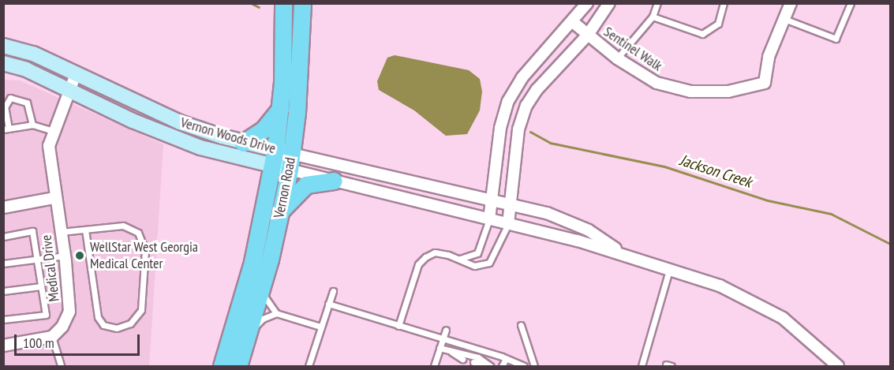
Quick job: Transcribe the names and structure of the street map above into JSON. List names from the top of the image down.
{
  "streets": {
    "main road": ["Vernon Road"],
    "street": ["Sentinel Walk", "Vernon Woods Drive", "Medical Drive"]
  },
  "crossings": [
    ["Vernon Woods Drive", "Vernon Road"],
    ["Vernon Woods Drive", "Medical Drive"]
  ],
  "water": ["Jackson Creek"],
  "places": ["WellStar West Georgia Medical Center"],
  "scale_bar": "100 m"
}
